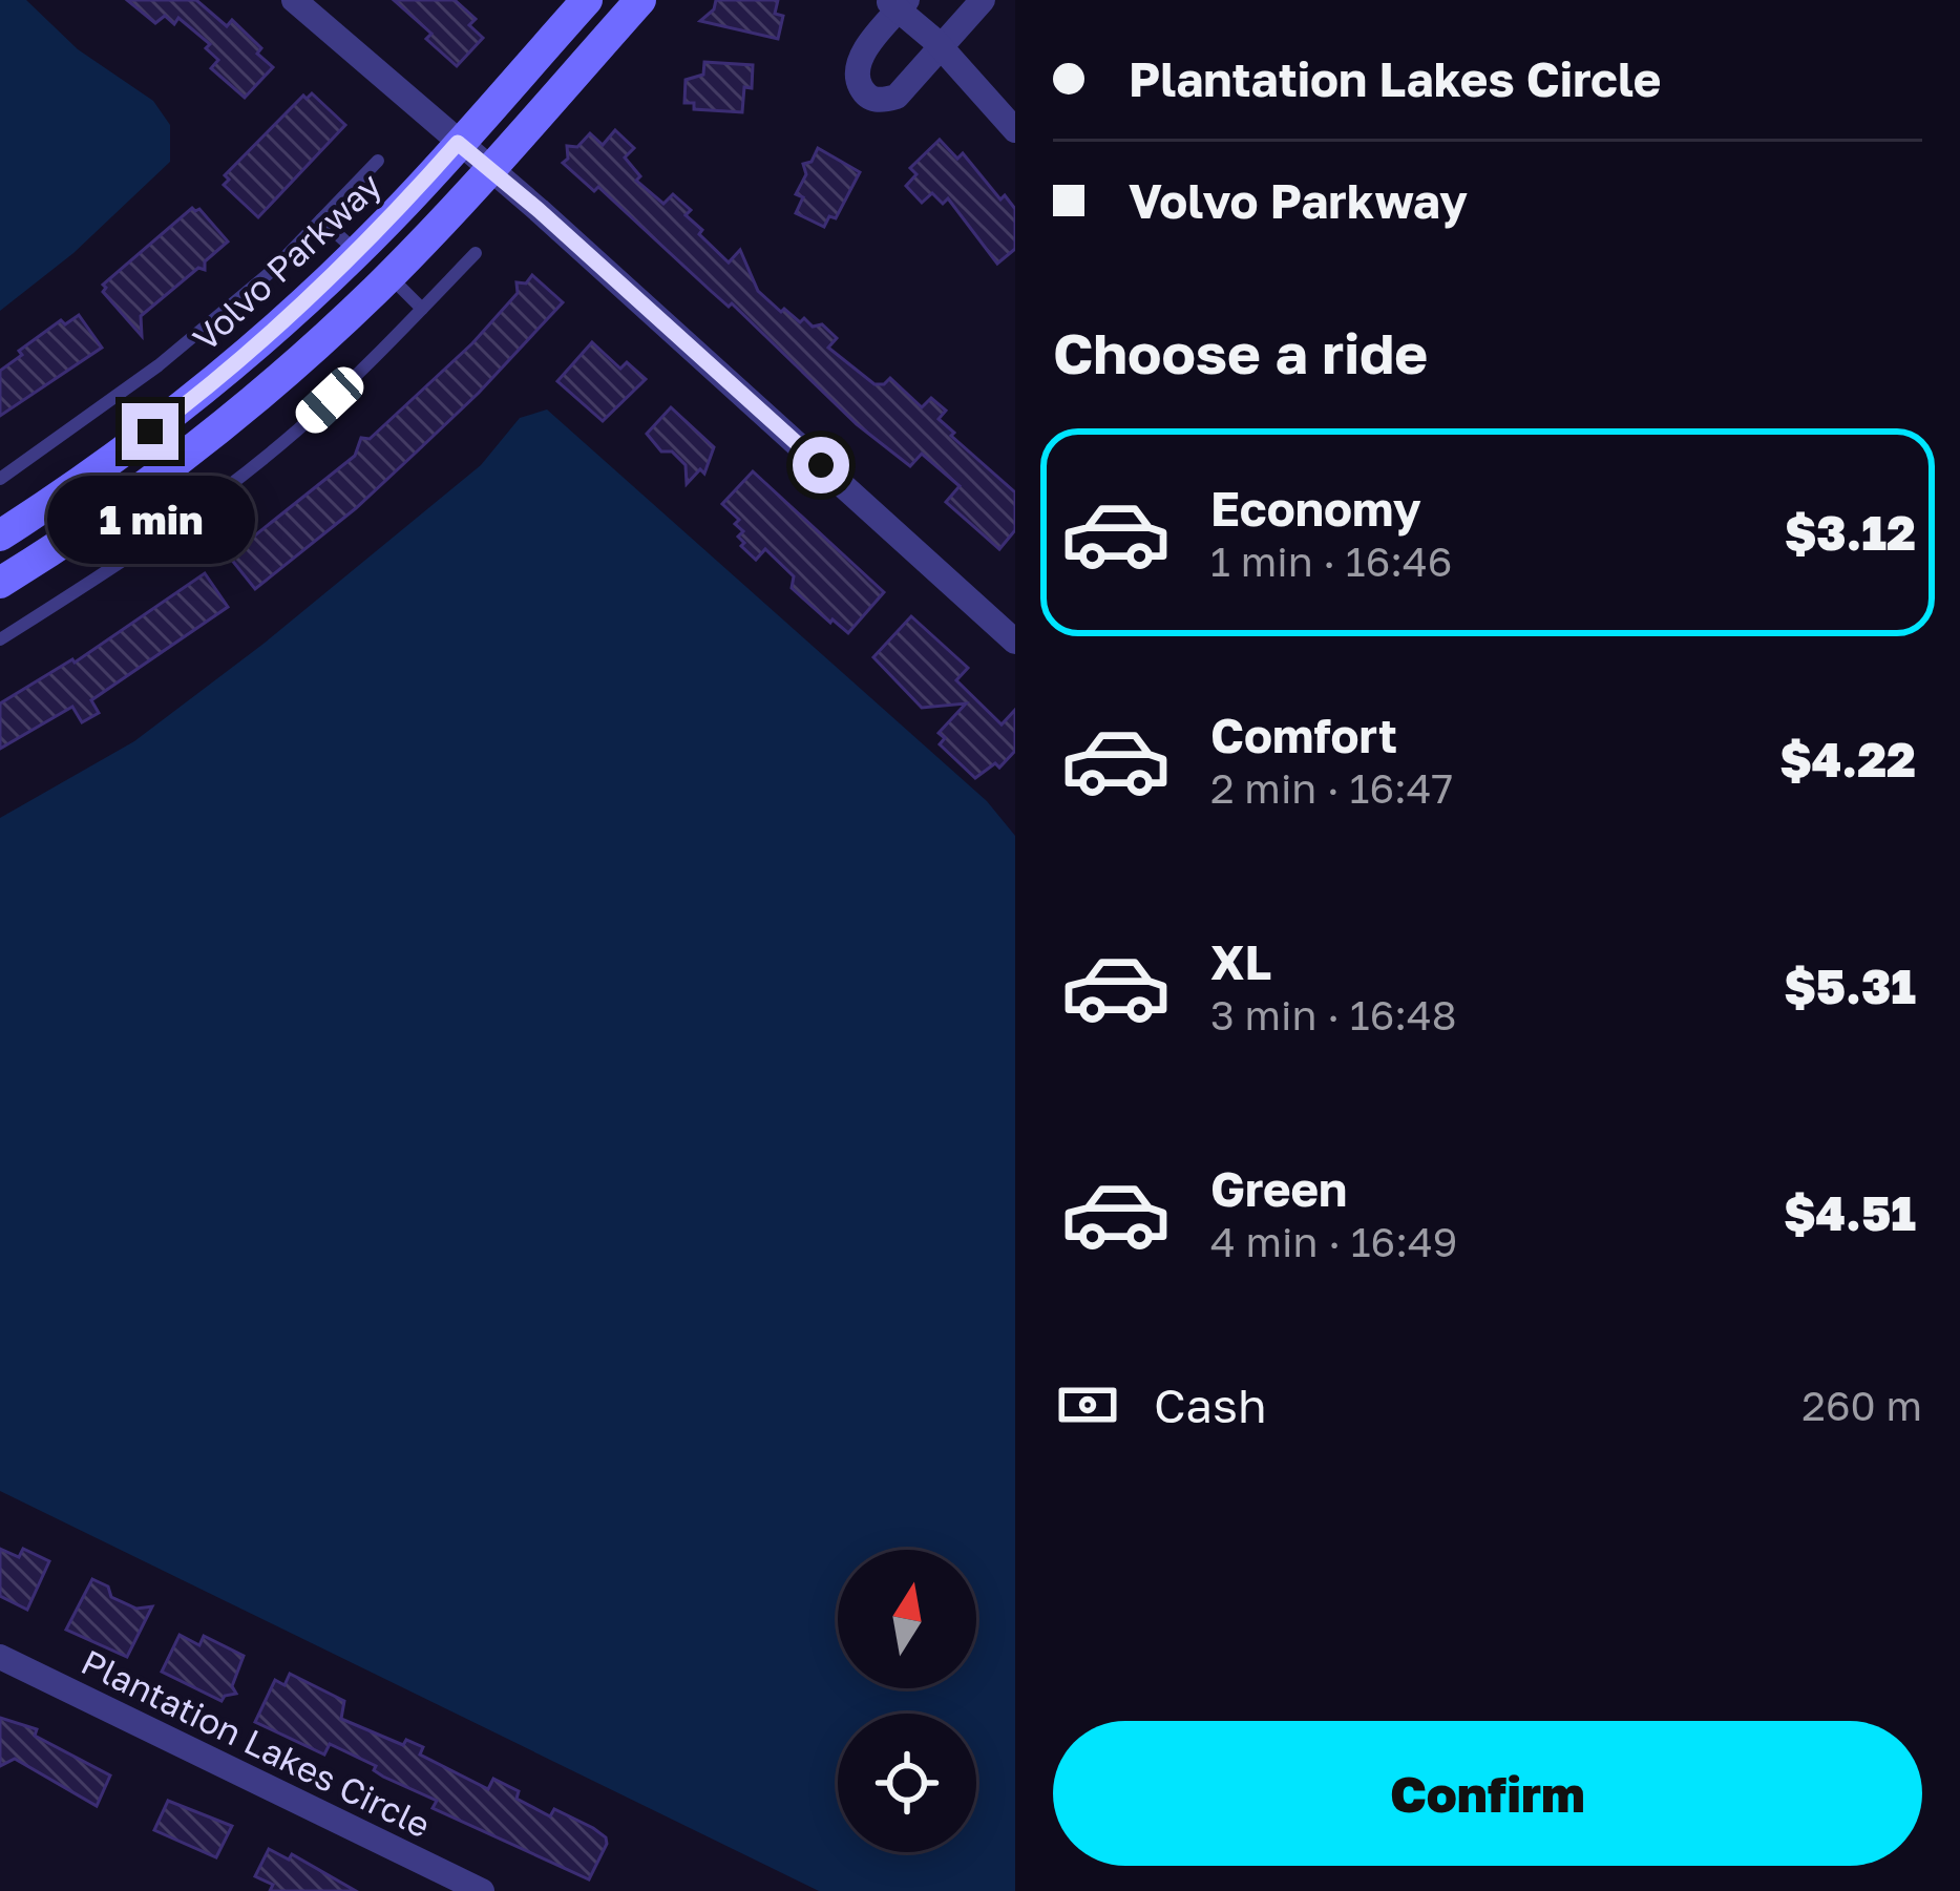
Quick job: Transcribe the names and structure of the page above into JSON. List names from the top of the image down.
{
  "streets": {
    "main road": ["Volvo Parkway"],
    "street": ["Plantation Lakes Circle"]
  },
  "north": "top",
  "page": {
    "banner": ["Plantation Lakes Circle", "Volvo Parkway"],
    "heading": "Choose a ride",
    "list": [
      {
        "name": "Economy",
        "note": "1 min · 16:46",
        "value": "$3.12"
      },
      {
        "name": "Comfort",
        "note": "2 min · 16:47",
        "value": "$4.22"
      },
      {
        "name": "XL",
        "note": "3 min · 16:48",
        "value": "$5.31"
      },
      {
        "name": "Green",
        "note": "4 min · 16:49",
        "value": "$4.51"
      }
    ],
    "bubble": "1 min",
    "pay": ["Cash", "260 m"],
    "buttons": "Confirm"
  }
}
